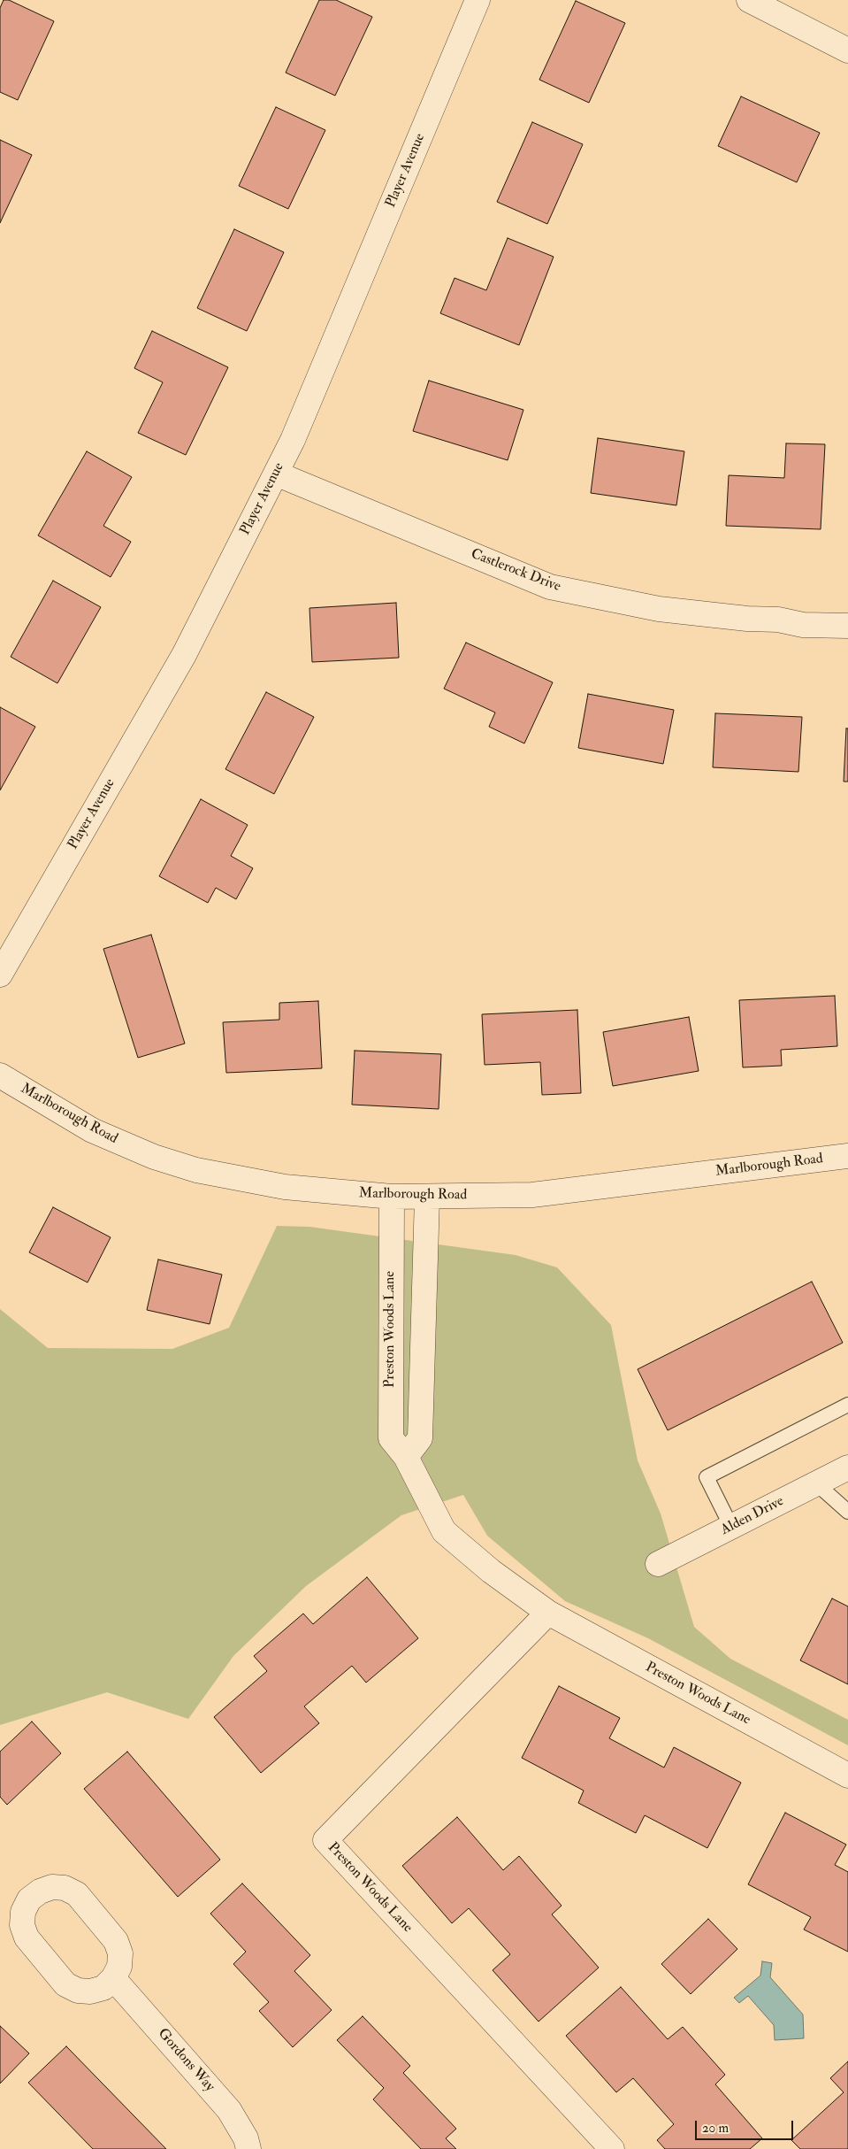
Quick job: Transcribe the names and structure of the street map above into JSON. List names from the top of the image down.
{
  "streets": {
    "street": [
      "Player Avenue",
      "Castlerock Drive",
      "Marlborough Road",
      "Preston Woods Lane",
      "Alden Drive",
      "Gordons Way"
    ]
  },
  "crossings": [
    ["Player Avenue", "Castlerock Drive"],
    ["Marlborough Road", "Preston Woods Lane"]
  ],
  "scale_bar": "20 m"
}
